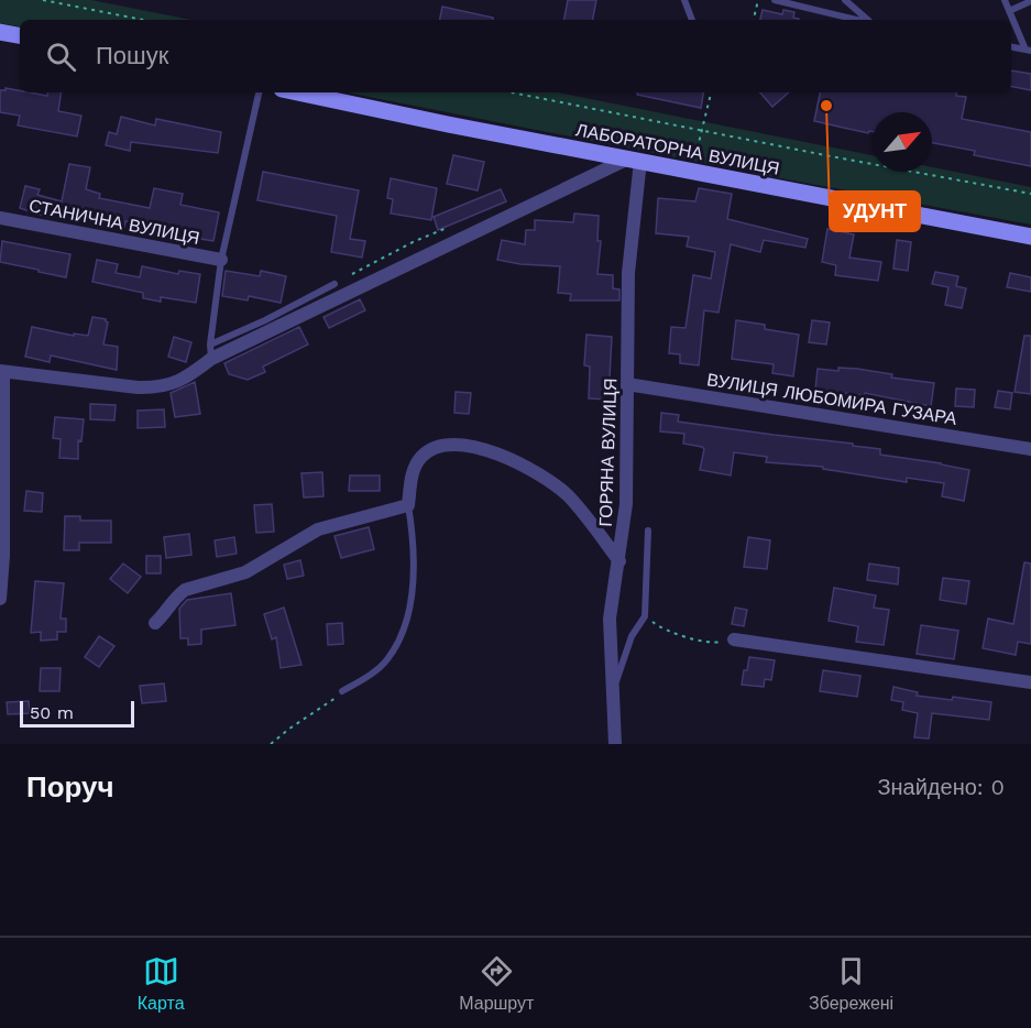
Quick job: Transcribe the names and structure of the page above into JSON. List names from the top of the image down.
{
  "streets": {
    "main road": ["ЛАБОРАТОРНА ВУЛИЦЯ"],
    "street": ["СТАНИЧНА ВУЛИЦЯ", "ВУЛИЦЯ ЛЮБОМИРА ГУЗАРА", "ГОРЯНА ВУЛИЦЯ"]
  },
  "crossings": [
    ["ЛАБОРАТОРНА ВУЛИЦЯ", "ГОРЯНА ВУЛИЦЯ"],
    ["ВУЛИЦЯ ЛЮБОМИРА ГУЗАРА", "ГОРЯНА ВУЛИЦЯ"]
  ],
  "places": ["УДУНТ"],
  "scale_bar": "50 m",
  "north": "top right",
  "page": {
    "search": "Пошук",
    "scale": "50 m",
    "heading": ["Поруч", "Знайдено: 0"],
    "nav": ["Карта", "Маршрут", "Збережені"]
  }
}
